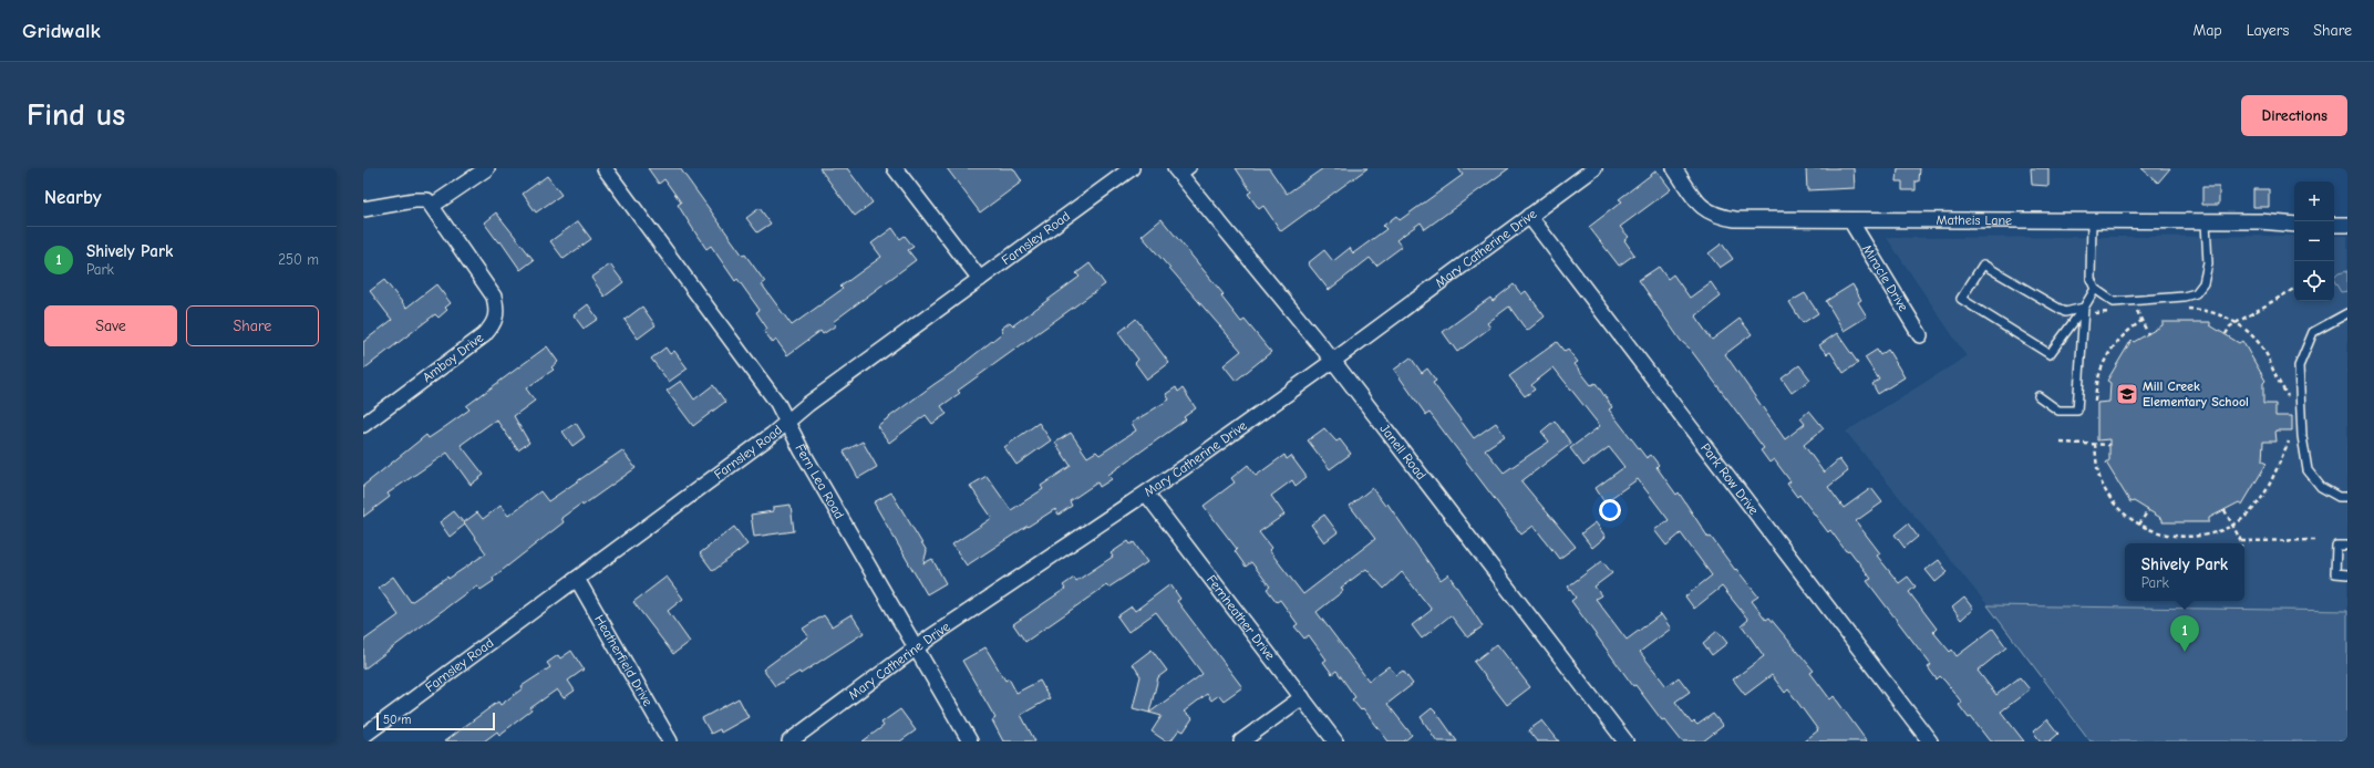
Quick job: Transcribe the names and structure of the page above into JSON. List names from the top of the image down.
{
  "streets": {
    "street": [
      "Matheis Lane",
      "Farnsley Road",
      "Mary Catherine Drive",
      "Miracle Drive",
      "Amboy Drive",
      "Janell Road",
      "Park Row Drive",
      "Fern Lea Road",
      "Fernheather Drive",
      "Heatherfield Drive"
    ]
  },
  "crossings": [
    ["Matheis Lane", "Miracle Drive"],
    ["Farnsley Road", "Fern Lea Road"],
    ["Farnsley Road", "Heatherfield Drive"],
    ["Mary Catherine Drive", "Janell Road"],
    ["Mary Catherine Drive", "Park Row Drive"],
    ["Mary Catherine Drive", "Fern Lea Road"],
    ["Mary Catherine Drive", "Fernheather Drive"]
  ],
  "places": {
    "school or university": ["Mill Creek Elementary School"]
  },
  "scale_bar": "50 m",
  "page": {
    "header": "Gridwalk",
    "nav": ["Map", "Layers", "Share"],
    "buttons": [
      "Directions",
      ["Save", "Share"]
    ],
    "title": "Find us",
    "heading": "Nearby",
    "map_buttons": ["+", "−"],
    "list": [
      {
        "mark": "1",
        "name": "Shively Park",
        "note": "Park",
        "value": "250 m"
      }
    ],
    "popup": ["Shively Park", "Park"],
    "pins": "1",
    "scale": "50 m"
  }
}
